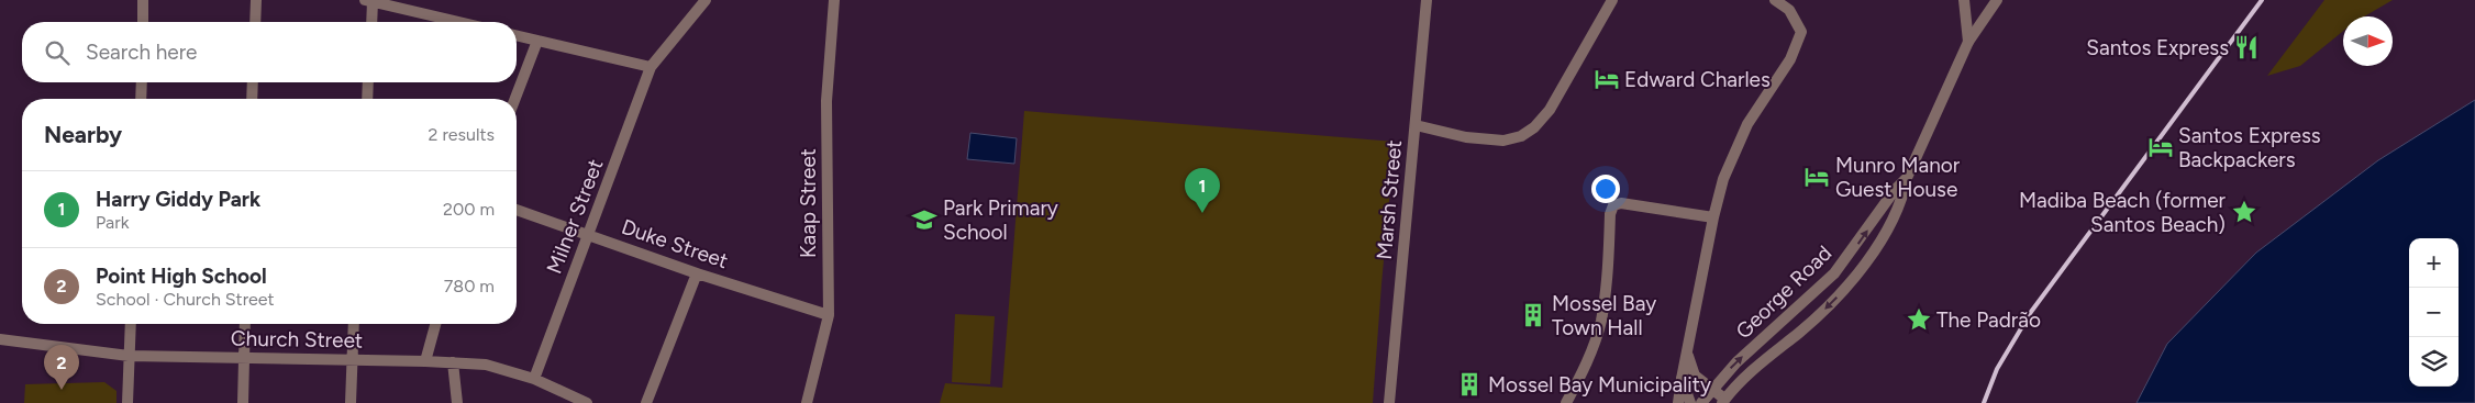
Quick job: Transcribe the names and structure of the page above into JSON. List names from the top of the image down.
{
  "streets": {
    "street": [
      "Marsh Street",
      "Kaap Street",
      "Milner Street",
      "Duke Street",
      "George Road",
      "Church Street"
    ]
  },
  "crossings": [
    ["Kaap Street", "Duke Street"],
    ["Milner Street", "Duke Street"],
    ["Milner Street", "Church Street"]
  ],
  "places": {
    "restaurant": ["Santos Express"],
    "hotel": ["Edward Charles", "Santos Express Backpackers", "Munro Manor Guest House"],
    "place": ["Madiba Beach (former Santos Beach)", "The Padrão"],
    "school or university": ["Park Primary School"],
    "building": ["Mossel Bay Town Hall", "Mossel Bay Municipality"]
  },
  "north": "right",
  "page": {
    "search": "Search here",
    "heading": ["Nearby", "2 results"],
    "pins": ["1", "2"],
    "list": [
      {
        "mark": "1",
        "name": "Harry Giddy Park",
        "note": "Park",
        "value": "200 m"
      },
      {
        "mark": "2",
        "name": "Point High School",
        "note": "School · Church Street",
        "value": "780 m"
      }
    ],
    "map_buttons": ["+", "−"]
  }
}
